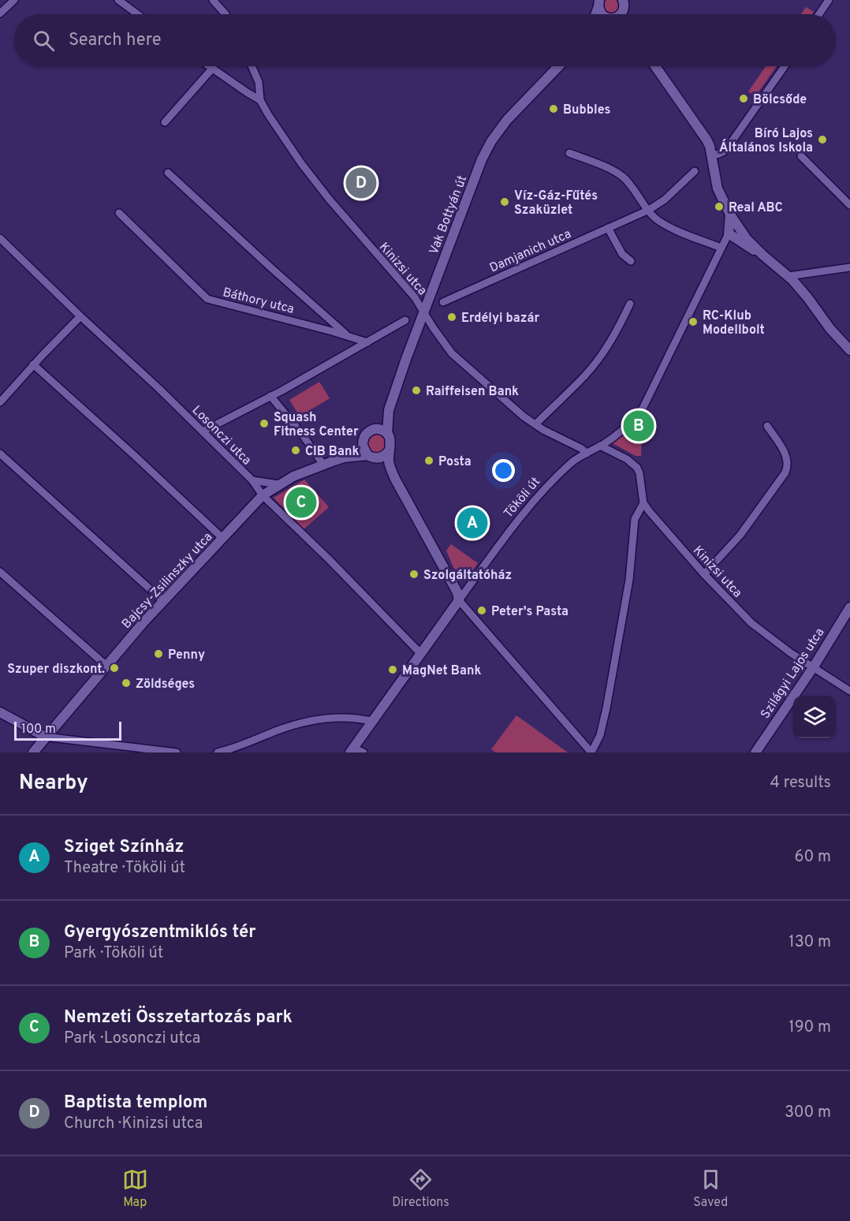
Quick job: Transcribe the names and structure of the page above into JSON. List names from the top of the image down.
{
  "streets": {
    "street": [
      "Vak Bottyán út",
      "Damjanich utca",
      "Kinizsi utca",
      "Báthory utca",
      "Losonczi utca",
      "Tököli út",
      "Bajcsy-Zsilinszky utca",
      "Szilágyi Lajos utca"
    ]
  },
  "crossings": [
    ["Vak Bottyán út", "Kinizsi utca"],
    ["Vak Bottyán út", "Bajcsy-Zsilinszky utca"],
    ["Kinizsi utca", "Tököli út"],
    ["Kinizsi utca", "Szilágyi Lajos utca"],
    ["Losonczi utca", "Tököli út"],
    ["Losonczi utca", "Bajcsy-Zsilinszky utca"]
  ],
  "places": [
    "Bölcsőde",
    "Bubbles",
    "Bíró Lajos Általános Iskola",
    "Víz-Gáz-Fűtés Szaküzlet",
    "Real ABC",
    "Erdélyi bazár",
    "RC-Klub Modellbolt",
    "Raiffeisen Bank",
    "Squash Fitness Center",
    "CIB Bank",
    "Posta",
    "Szolgáltatóház",
    "Peter's Pasta",
    "Penny",
    "Szuper diszkont.",
    "MagNet Bank",
    "Zöldséges"
  ],
  "scale_bar": "100 m",
  "page": {
    "search": "Search here",
    "pins": [
      "D",
      "B",
      "C",
      "A"
    ],
    "scale": "100 m",
    "heading": ["Nearby", "4 results"],
    "list": [
      {
        "mark": "A",
        "name": "Sziget Színház",
        "note": "Theatre · Tököli út",
        "value": "60 m"
      },
      {
        "mark": "B",
        "name": "Gyergyószentmiklós tér",
        "note": "Park · Tököli út",
        "value": "130 m"
      },
      {
        "mark": "C",
        "name": "Nemzeti Összetartozás park",
        "note": "Park · Losonczi utca",
        "value": "190 m"
      },
      {
        "mark": "D",
        "name": "Baptista templom",
        "note": "Church · Kinizsi utca",
        "value": "300 m"
      }
    ],
    "nav": ["Map", "Directions", "Saved"]
  }
}
